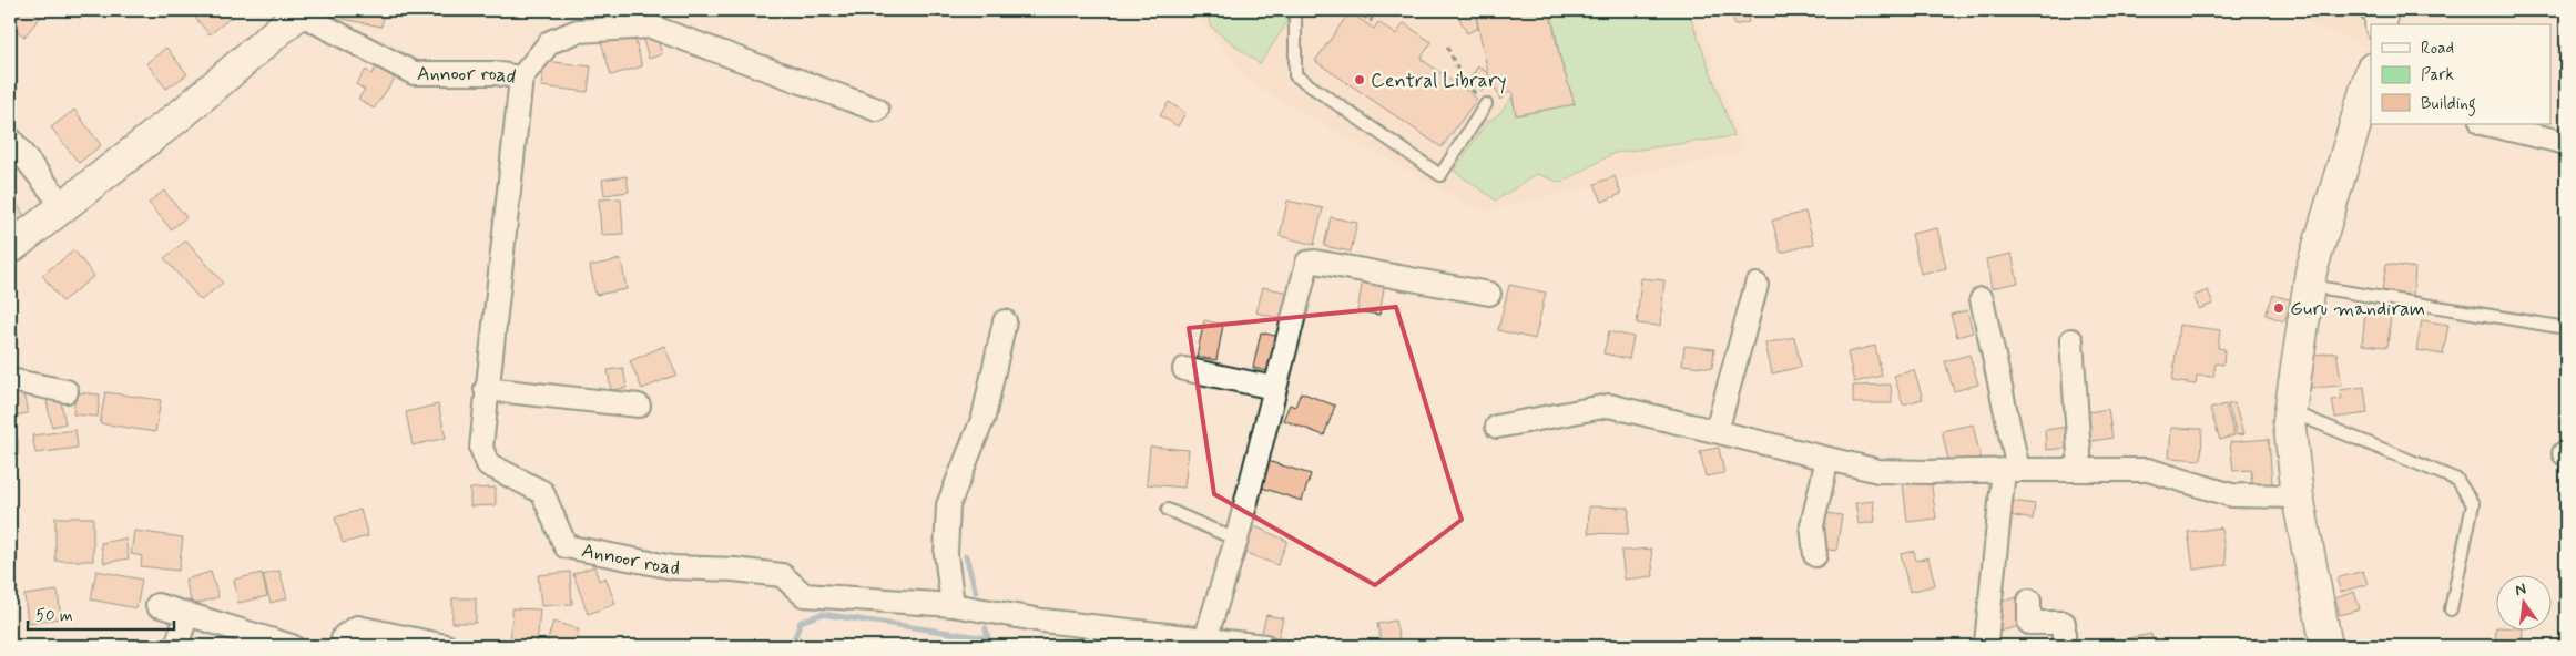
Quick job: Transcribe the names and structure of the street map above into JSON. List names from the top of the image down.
{
  "streets": {
    "street": ["Annoor road"]
  },
  "places": ["Central Library", "Guru mandiram"],
  "legend": ["Road", "Park", "Building"],
  "scale_bar": "50 m",
  "north": "top"
}
